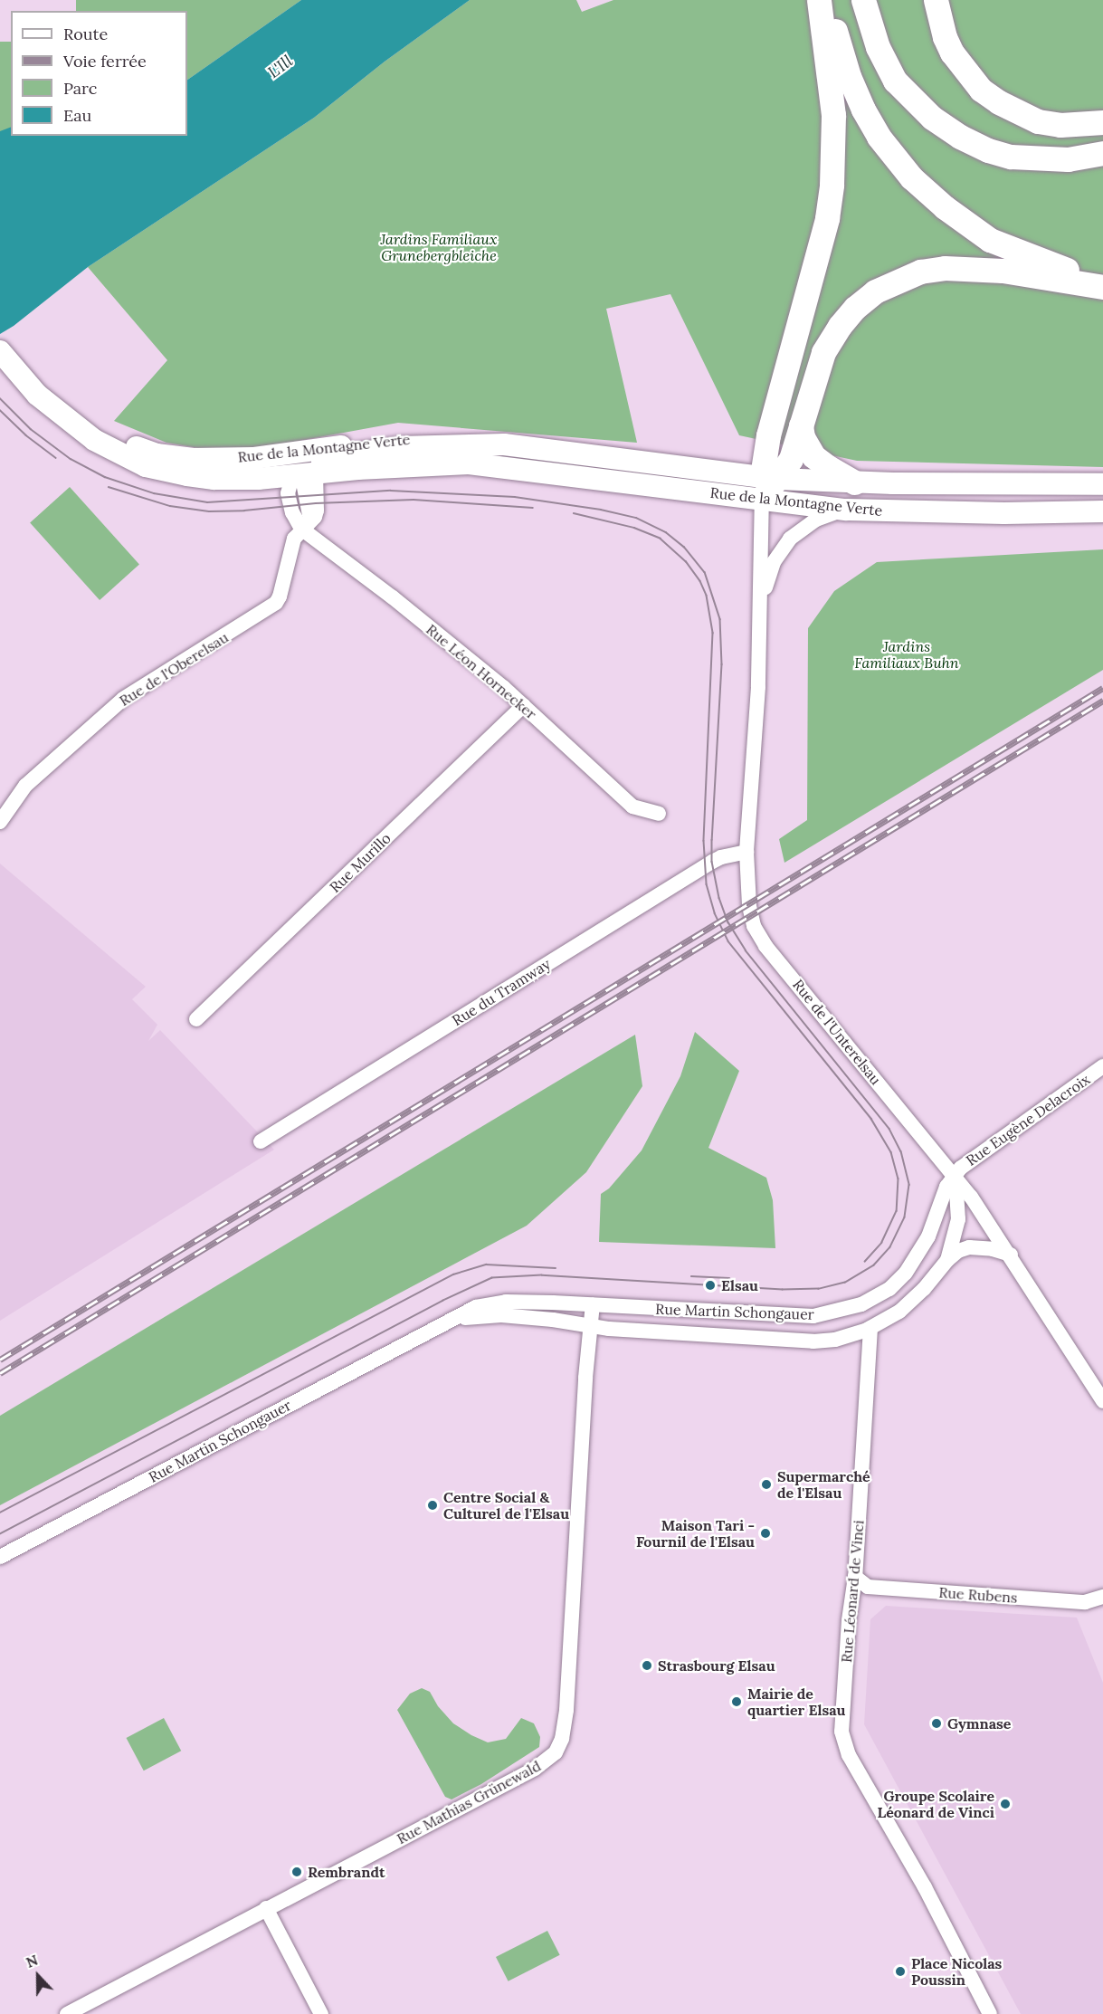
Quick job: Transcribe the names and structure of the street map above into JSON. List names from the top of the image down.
{
  "streets": {
    "main road": ["Rue de la Montagne Verte"],
    "street": [
      "Rue de l'Oberelsau",
      "Rue Léon Hornecker",
      "Rue Murillo",
      "Rue du Tramway",
      "Rue de l'Unterelsau",
      "Rue Eugène Delacroix",
      "Rue Martin Schongauer",
      "Rue Léonard de Vinci",
      "Rue Rubens",
      "Rue Mathias Grünewald"
    ]
  },
  "crossings": [
    ["Rue de la Montagne Verte", "Rue de l'Oberelsau"],
    ["Rue de la Montagne Verte", "Rue de l'Unterelsau"],
    ["Rue de l'Oberelsau", "Rue Léon Hornecker"],
    ["Rue Léon Hornecker", "Rue Murillo"],
    ["Rue du Tramway", "Rue de l'Unterelsau"],
    ["Rue de l'Unterelsau", "Rue Eugène Delacroix"],
    ["Rue de l'Unterelsau", "Rue Martin Schongauer"],
    ["Rue Eugène Delacroix", "Rue Martin Schongauer"],
    ["Rue Martin Schongauer", "Rue Léonard de Vinci"],
    ["Rue Martin Schongauer", "Rue Mathias Grünewald"],
    ["Rue Léonard de Vinci", "Rue Rubens"]
  ],
  "water": ["L'Ill"],
  "parks": ["Jardins Familiaux Grunebergbleiche", "Jardins Familiaux Buhn"],
  "places": [
    "Elsau",
    "Supermarché de l'Elsau",
    "Centre Social & Culturel de l'Elsau",
    "Maison Tari - Fournil de l'Elsau",
    "Strasbourg Elsau",
    "Mairie de quartier Elsau",
    "Gymnase",
    "Groupe Scolaire Léonard de Vinci",
    "Rembrandt",
    "Place Nicolas Poussin"
  ],
  "legend": [
    "Route",
    "Voie ferrée",
    "Parc",
    "Eau"
  ],
  "north": "top"
}
